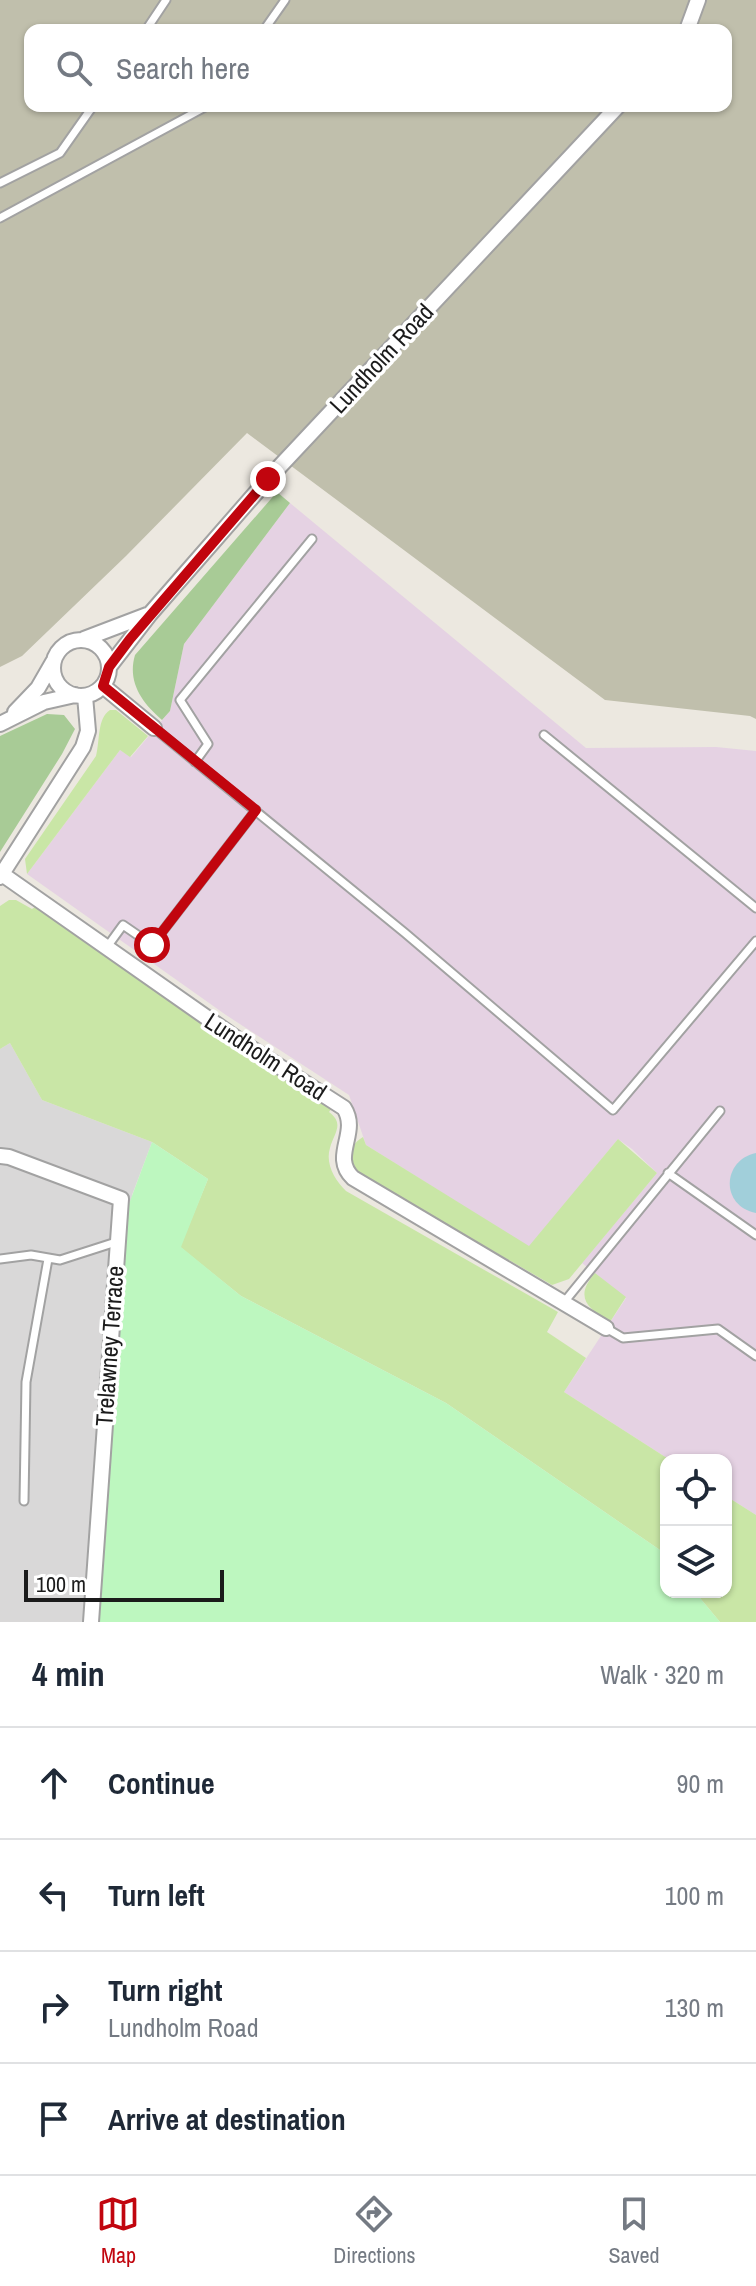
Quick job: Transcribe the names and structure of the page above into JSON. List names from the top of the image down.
{
  "streets": {
    "street": ["Lundholm Road", "Trelawney Terrace"]
  },
  "scale_bar": "100 m",
  "page": {
    "search": "Search here",
    "scale": "100 m",
    "heading": ["4 min", "Walk · 320 m"],
    "list": [
      ["Continue", "90 m"],
      ["Turn left", "100 m"],
      ["Turn right", "Lundholm Road", "130 m"],
      "Arrive at destination"
    ],
    "nav": ["Map", "Directions", "Saved"]
  }
}
